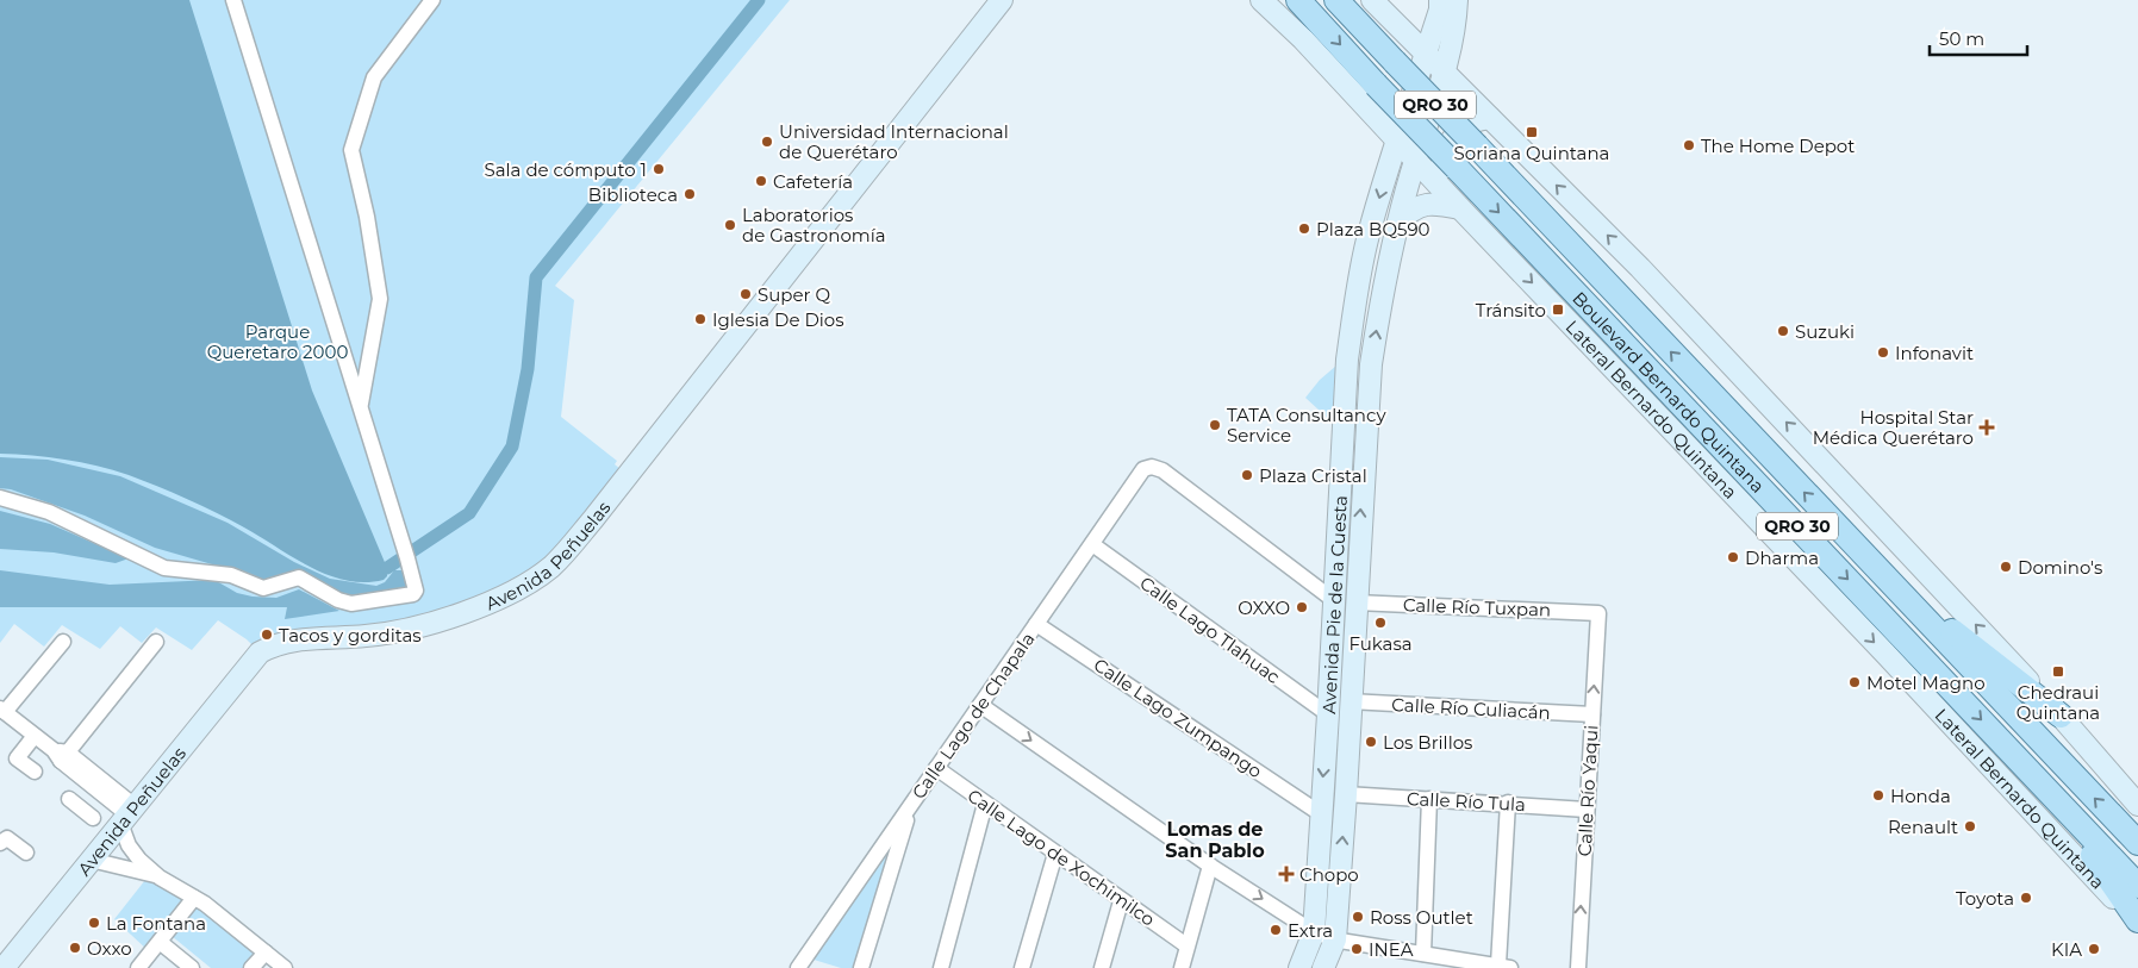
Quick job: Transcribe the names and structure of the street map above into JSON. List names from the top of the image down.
{
  "streets": {
    "main road": ["QRO 30", "Boulevard Bernardo Quintana"],
    "street": [
      "Lateral Bernardo Quintana",
      "Avenida Peñuelas",
      "Avenida Pie de la Cuesta",
      "Calle Río Tuxpan",
      "Calle Lago Tlahuac",
      "Calle Río Culiacán",
      "Calle Lago de Chapala",
      "Calle Lago Zumpango",
      "Calle Río Yaqui",
      "Calle Río Tula",
      "Calle Lago de Xochimilco"
    ]
  },
  "crossings": [
    ["Lateral Bernardo Quintana", "Avenida Pie de la Cuesta"],
    ["Avenida Pie de la Cuesta", "Calle Río Tuxpan"],
    ["Avenida Pie de la Cuesta", "Calle Lago Tlahuac"],
    ["Avenida Pie de la Cuesta", "Calle Río Culiacán"],
    ["Avenida Pie de la Cuesta", "Calle Lago de Chapala"],
    ["Avenida Pie de la Cuesta", "Calle Lago Zumpango"],
    ["Avenida Pie de la Cuesta", "Calle Río Tula"],
    ["Calle Río Tuxpan", "Calle Río Yaqui"],
    ["Calle Lago Tlahuac", "Calle Lago de Chapala"],
    ["Calle Río Culiacán", "Calle Río Yaqui"],
    ["Calle Lago de Chapala", "Calle Lago Zumpango"],
    ["Calle Lago de Chapala", "Calle Lago de Xochimilco"],
    ["Calle Río Yaqui", "Calle Río Tula"]
  ],
  "districts": ["Lomas de San Pablo"],
  "parks": ["Parque Queretaro 2000"],
  "places": {
    "transit": ["Soriana Quintana", "Tránsito", "Chedraui Quintana"],
    "other": [
      "Universidad Internacional de Querétaro",
      "The Home Depot",
      "Sala de cómputo 1",
      "Cafetería",
      "Biblioteca",
      "Laboratorios de Gastronomía",
      "Plaza BQ590",
      "Super Q",
      "Iglesia De Dios",
      "Suzuki",
      "Infonavit",
      "TATA Consultancy Service",
      "Plaza Cristal",
      "Dharma",
      "Domino's",
      "OXXO",
      "Fukasa",
      "Tacos y gorditas",
      "Motel Magno",
      "Los Brillos",
      "Honda",
      "Renault",
      "Toyota",
      "Ross Outlet",
      "La Fontana",
      "Extra",
      "Oxxo",
      "INEA",
      "KIA"
    ],
    "health": ["Hospital Star Médica Querétaro", "Chopo"]
  },
  "scale_bar": "50 m"
}
